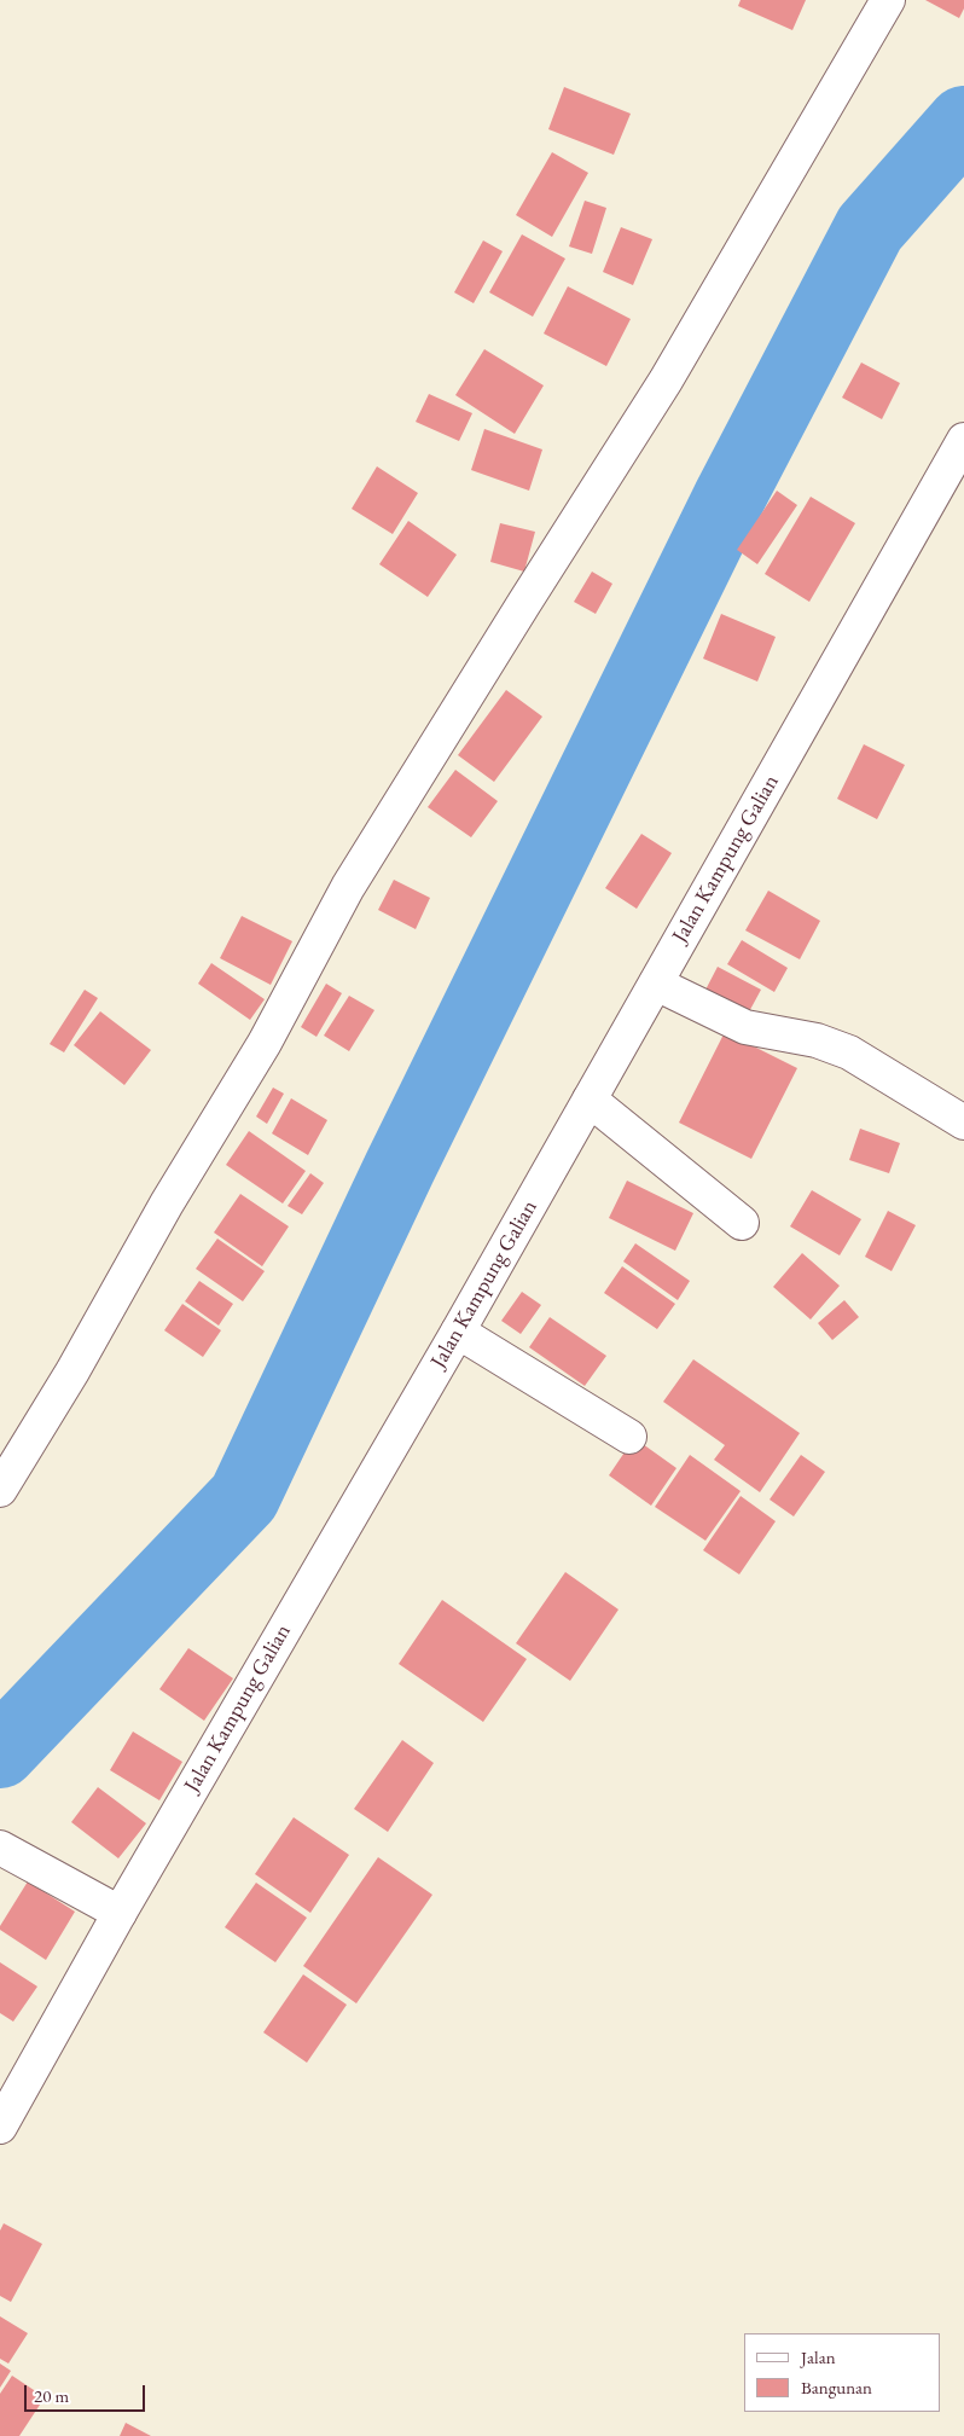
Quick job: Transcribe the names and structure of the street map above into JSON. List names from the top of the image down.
{
  "streets": {
    "street": ["Jalan Kampung Galian"]
  },
  "legend": ["Jalan", "Bangunan"],
  "scale_bar": "20 m"
}
